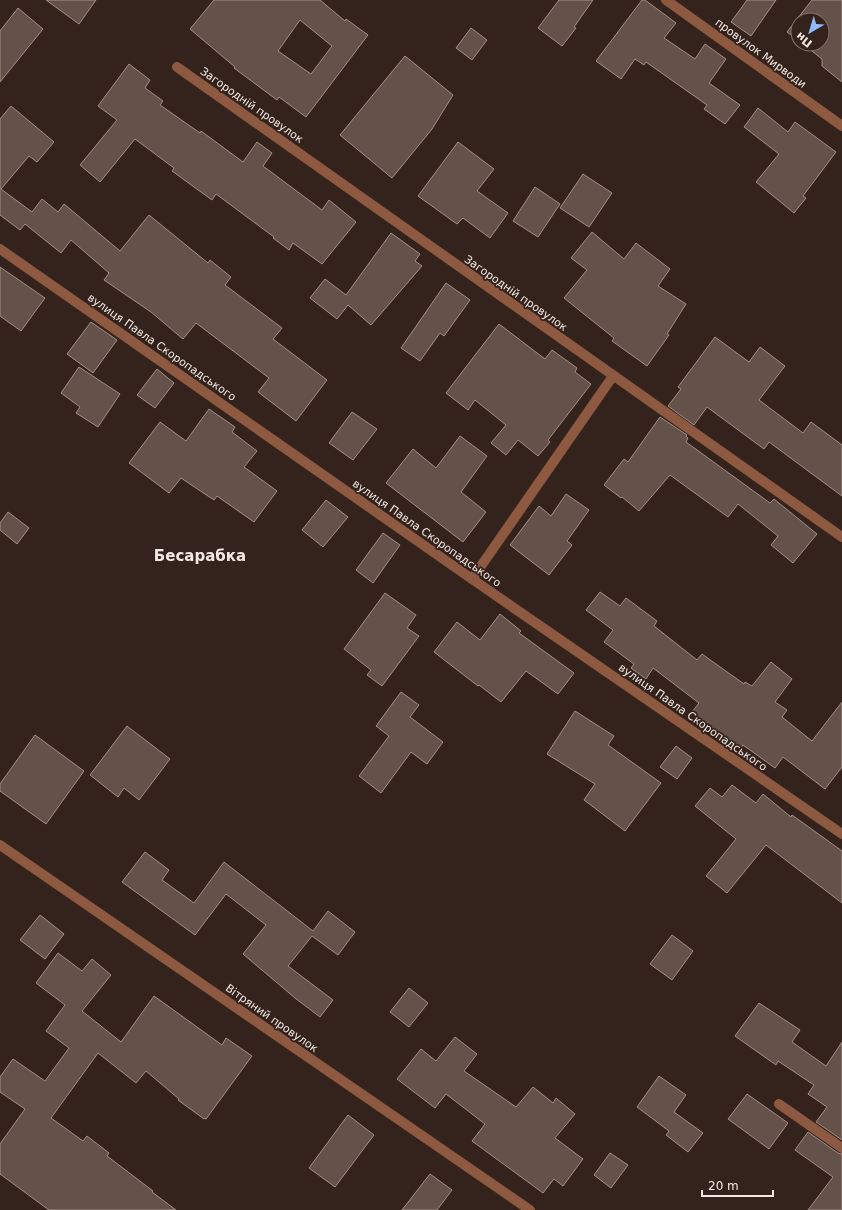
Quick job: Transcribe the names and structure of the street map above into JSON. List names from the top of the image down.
{
  "streets": {
    "street": [
      "провулок Мирводи",
      "Загородній провулок",
      "вулиця Павла Скоропадського",
      "Вітряний провулок"
    ]
  },
  "districts": ["Бесарабка"],
  "scale_bar": "20 m",
  "north": "bottom left"
}
